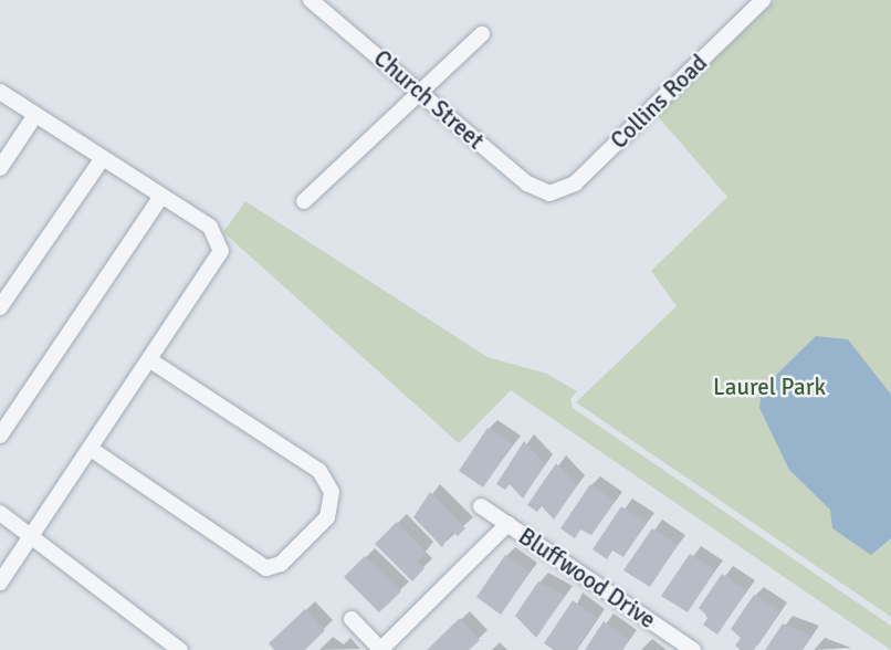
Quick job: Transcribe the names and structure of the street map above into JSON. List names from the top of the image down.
{
  "streets": {
    "street": ["Church Street", "Collins Road", "Bluffwood Drive"]
  },
  "crossings": [
    ["Church Street", "Collins Road"]
  ],
  "parks": ["Laurel Park"]
}
